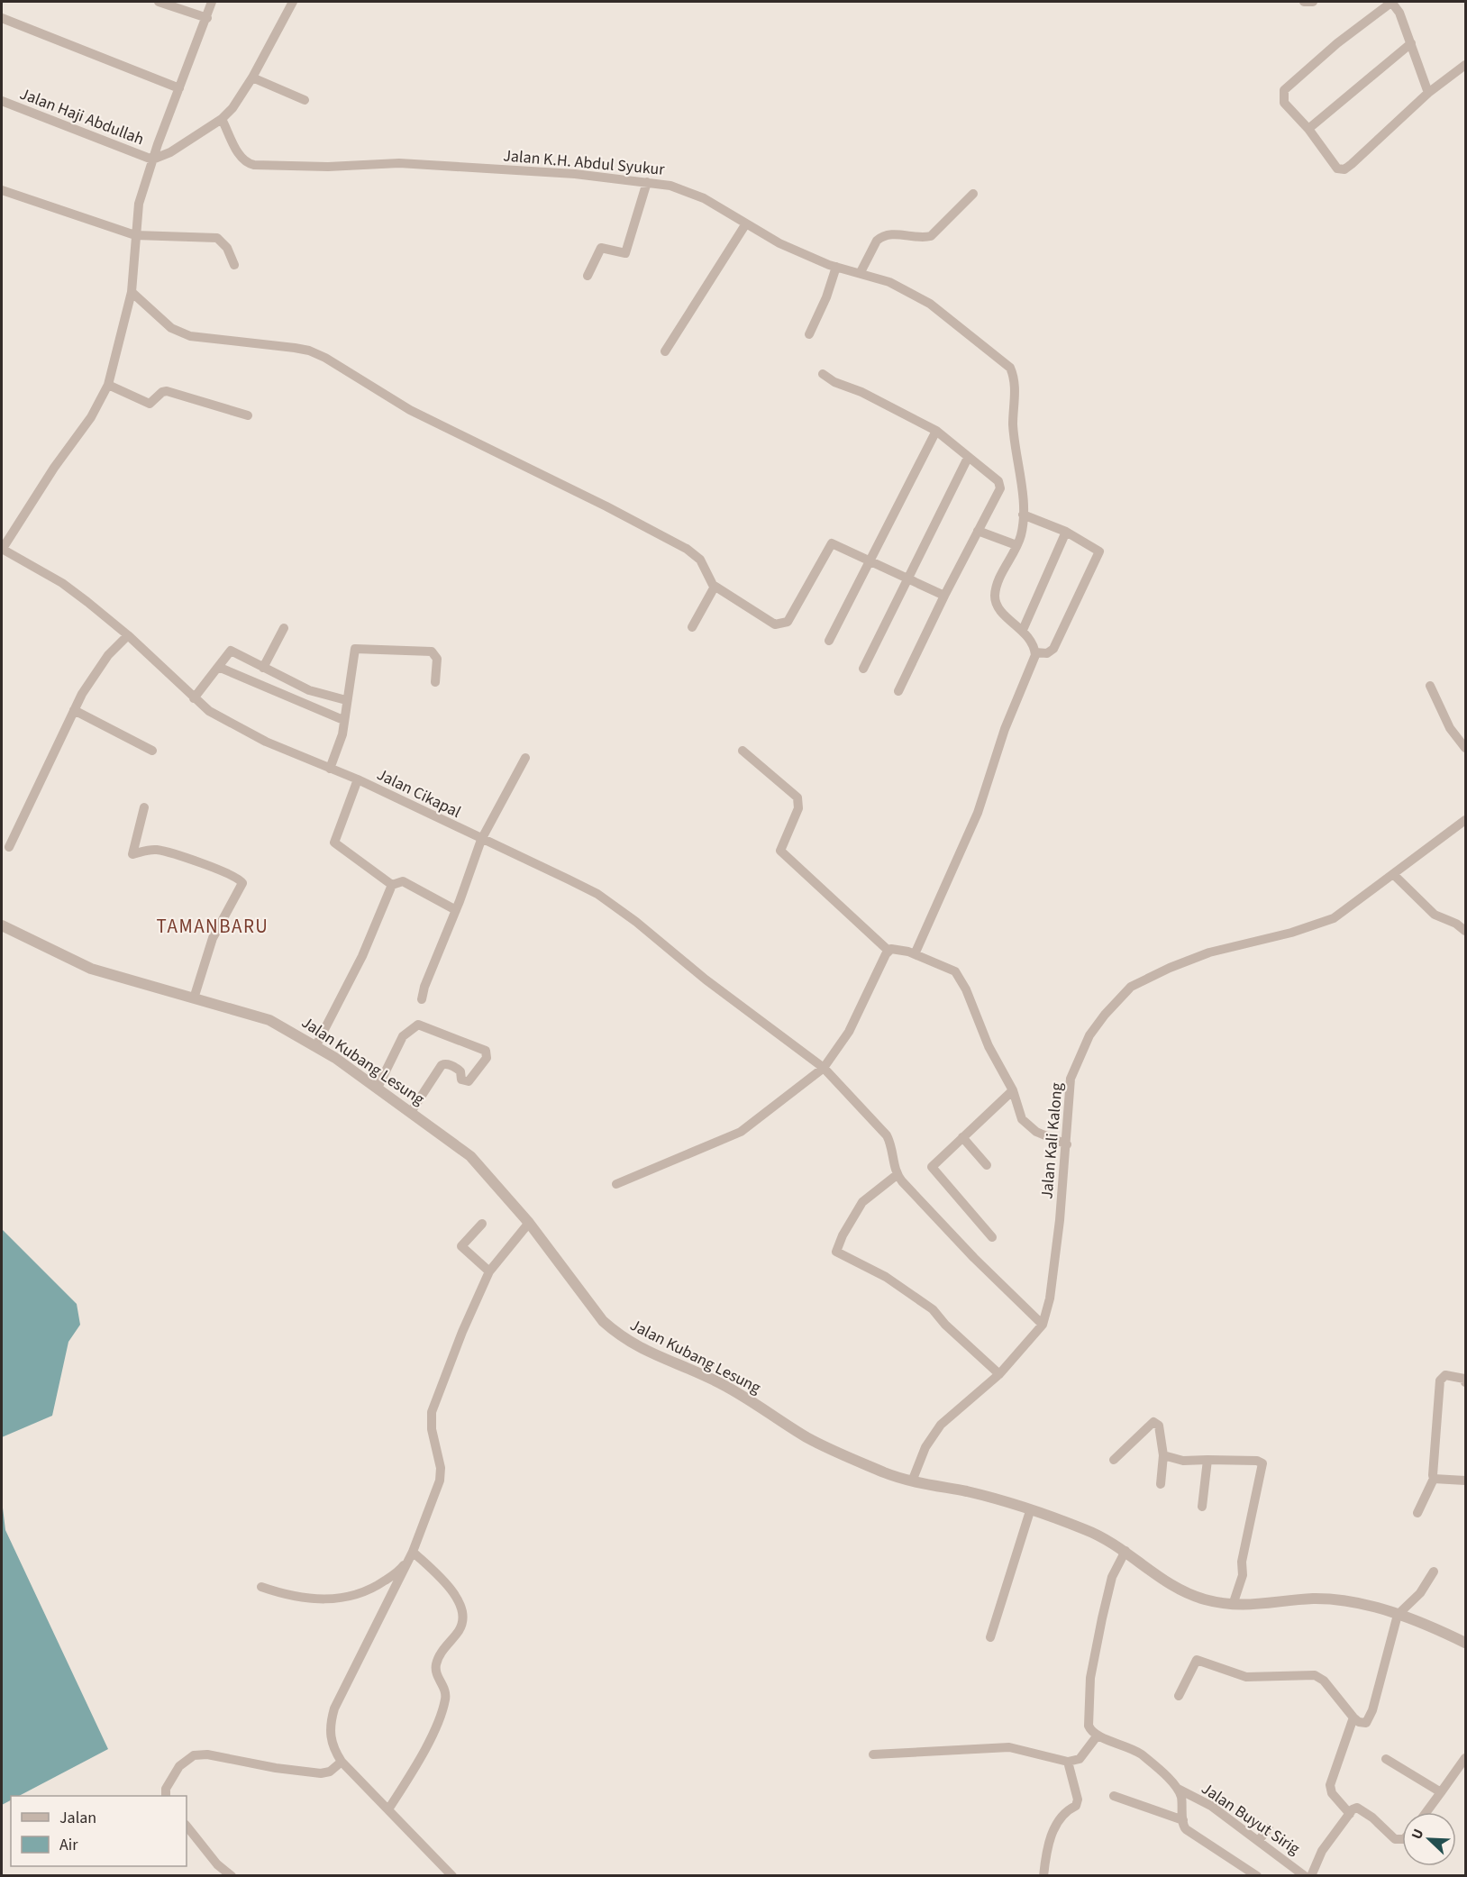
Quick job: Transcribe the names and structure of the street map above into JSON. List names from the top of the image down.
{
  "streets": {
    "street": [
      "Jalan Haji Abdullah",
      "Jalan K.H. Abdul Syukur",
      "Jalan Cikapal",
      "Jalan Kubang Lesung",
      "Jalan Kali Kalong",
      "Jalan Buyut Sirig"
    ]
  },
  "crossings": [
    ["Jalan Kubang Lesung", "Jalan Kali Kalong"]
  ],
  "districts": ["TAMANBARU"],
  "legend": ["Jalan", "Air"],
  "north": "top left"
}
